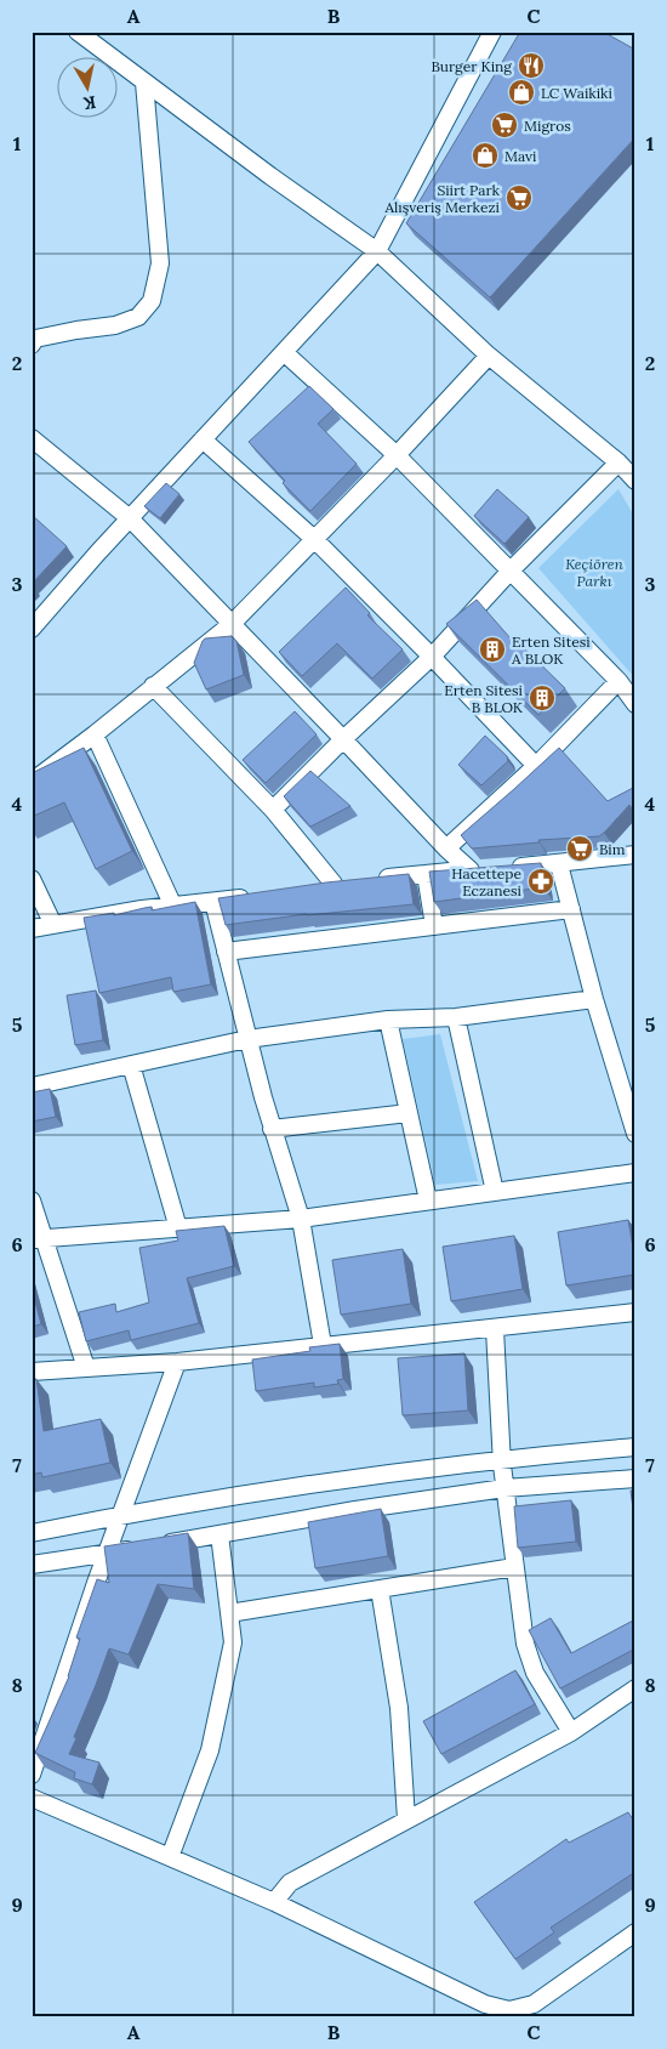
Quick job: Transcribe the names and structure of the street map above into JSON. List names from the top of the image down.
{
  "parks": ["Keçiören Parkı"],
  "places": {
    "restaurant": ["Burger King"],
    "shop": ["LC Waikiki", "Mavi"],
    "supermarket": ["Migros", "Siirt Park Alışveriş Merkezi", "Bim"],
    "building": ["Erten Sitesi A BLOK", "Erten Sitesi B BLOK"],
    "pharmacy": ["Hacettepe Eczanesi"]
  },
  "north": "bottom",
  "grid": {
    "columns": ["A", "B", "C"],
    "rows": [
      "1",
      "2",
      "3",
      "4",
      "5",
      "6",
      "7",
      "8",
      "9"
    ]
  }
}
